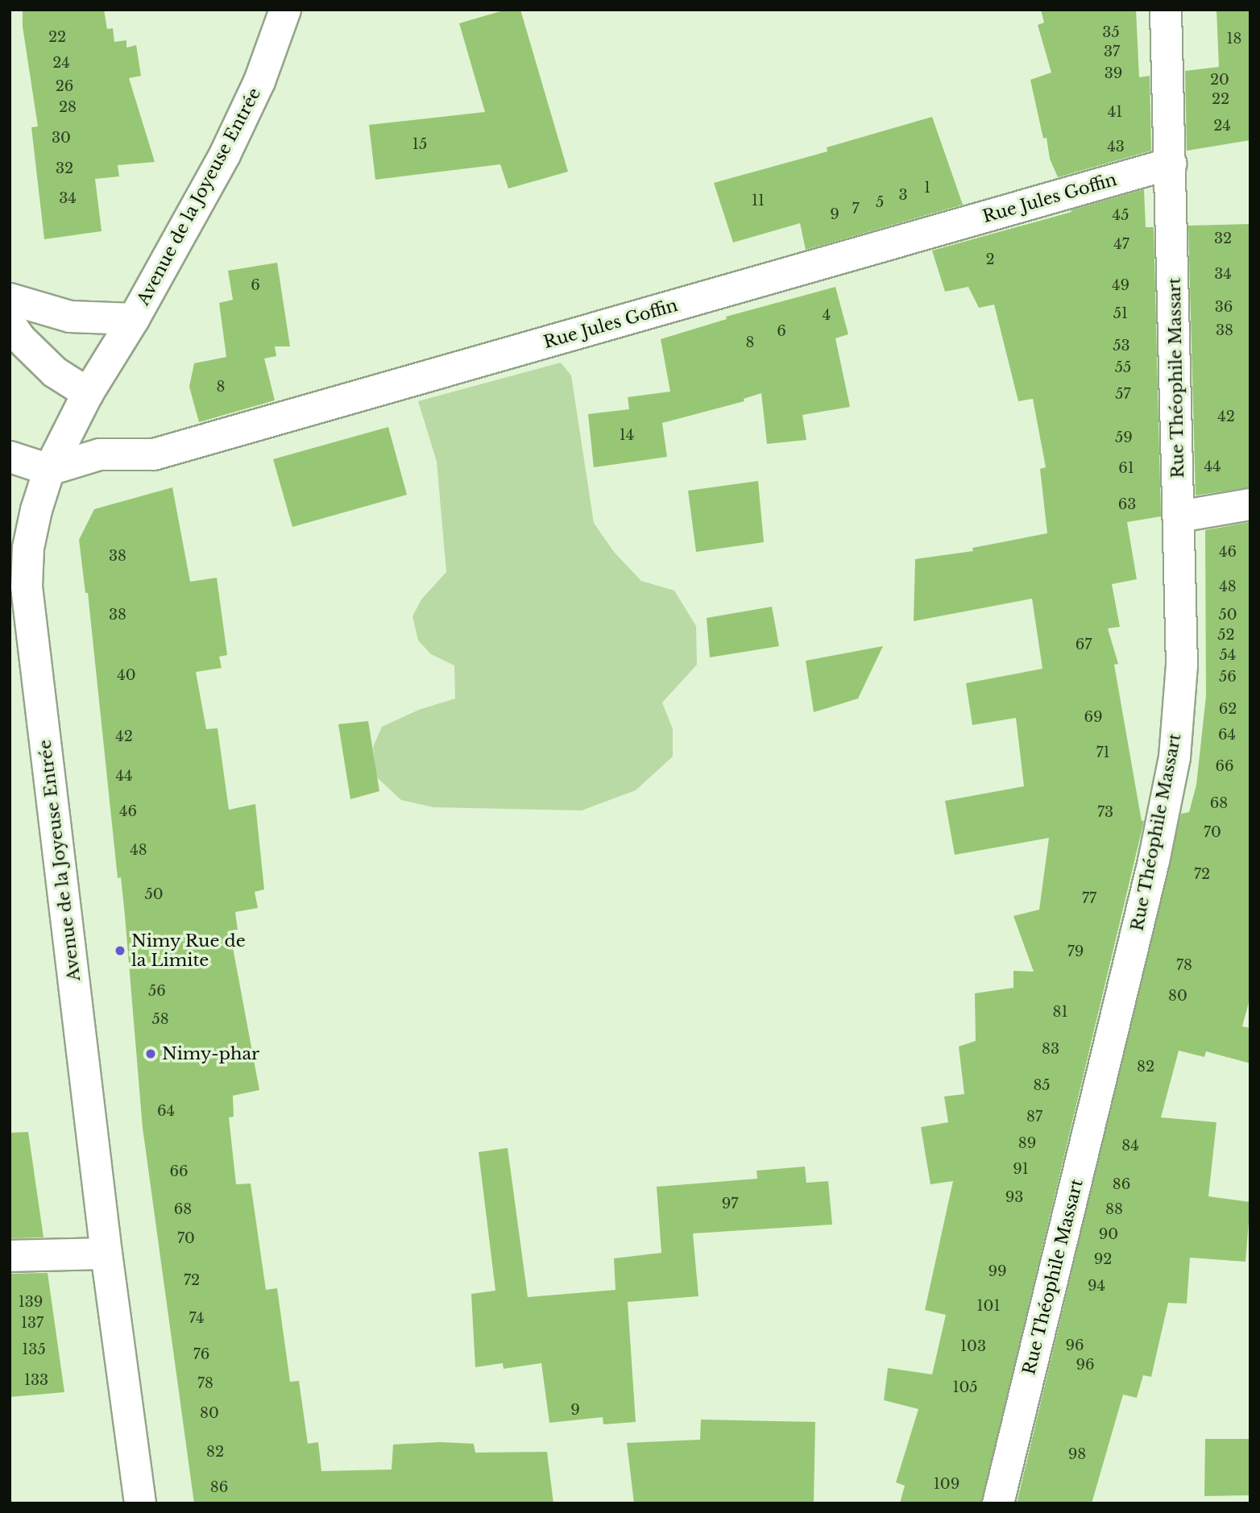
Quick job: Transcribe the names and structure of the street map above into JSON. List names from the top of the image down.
{
  "streets": {
    "street": ["Avenue de la Joyeuse Entrée", "Rue Jules Goffin", "Rue Théophile Massart"]
  },
  "crossings": [
    ["Avenue de la Joyeuse Entrée", "Rue Jules Goffin"],
    ["Rue Jules Goffin", "Rue Théophile Massart"]
  ],
  "places": ["Nimy Rue de la Limite", "Nimy-phar"],
  "house_numbers": [
    "35",
    "22",
    "18",
    "37",
    "24",
    "39",
    "20",
    "26",
    "22",
    "28",
    "41",
    "24",
    "30",
    "15",
    "43",
    "32",
    "1",
    "3",
    "34",
    "11",
    "5",
    "7",
    "9",
    "45",
    "32",
    "47",
    "2",
    "34",
    "6",
    "49",
    "36",
    "51",
    "4",
    "38",
    "6",
    "8",
    "53",
    "55",
    "8",
    "57",
    "42",
    "14",
    "59",
    "44",
    "61",
    "63",
    "46",
    "38",
    "48",
    "38",
    "50",
    "52",
    "67",
    "54",
    "40",
    "56",
    "62",
    "69",
    "64",
    "42",
    "71",
    "66",
    "44",
    "68",
    "46",
    "73",
    "70",
    "48",
    "72",
    "50",
    "77",
    "79",
    "78",
    "56",
    "80",
    "81",
    "58",
    "83",
    "82",
    "85",
    "64",
    "87",
    "89",
    "84",
    "91",
    "66",
    "86",
    "93",
    "97",
    "68",
    "88",
    "90",
    "70",
    "92",
    "99",
    "72",
    "94",
    "139",
    "101",
    "74",
    "137",
    "96",
    "103",
    "135",
    "76",
    "96",
    "133",
    "78",
    "105",
    "9",
    "80",
    "82",
    "98",
    "109",
    "86"
  ]
}
